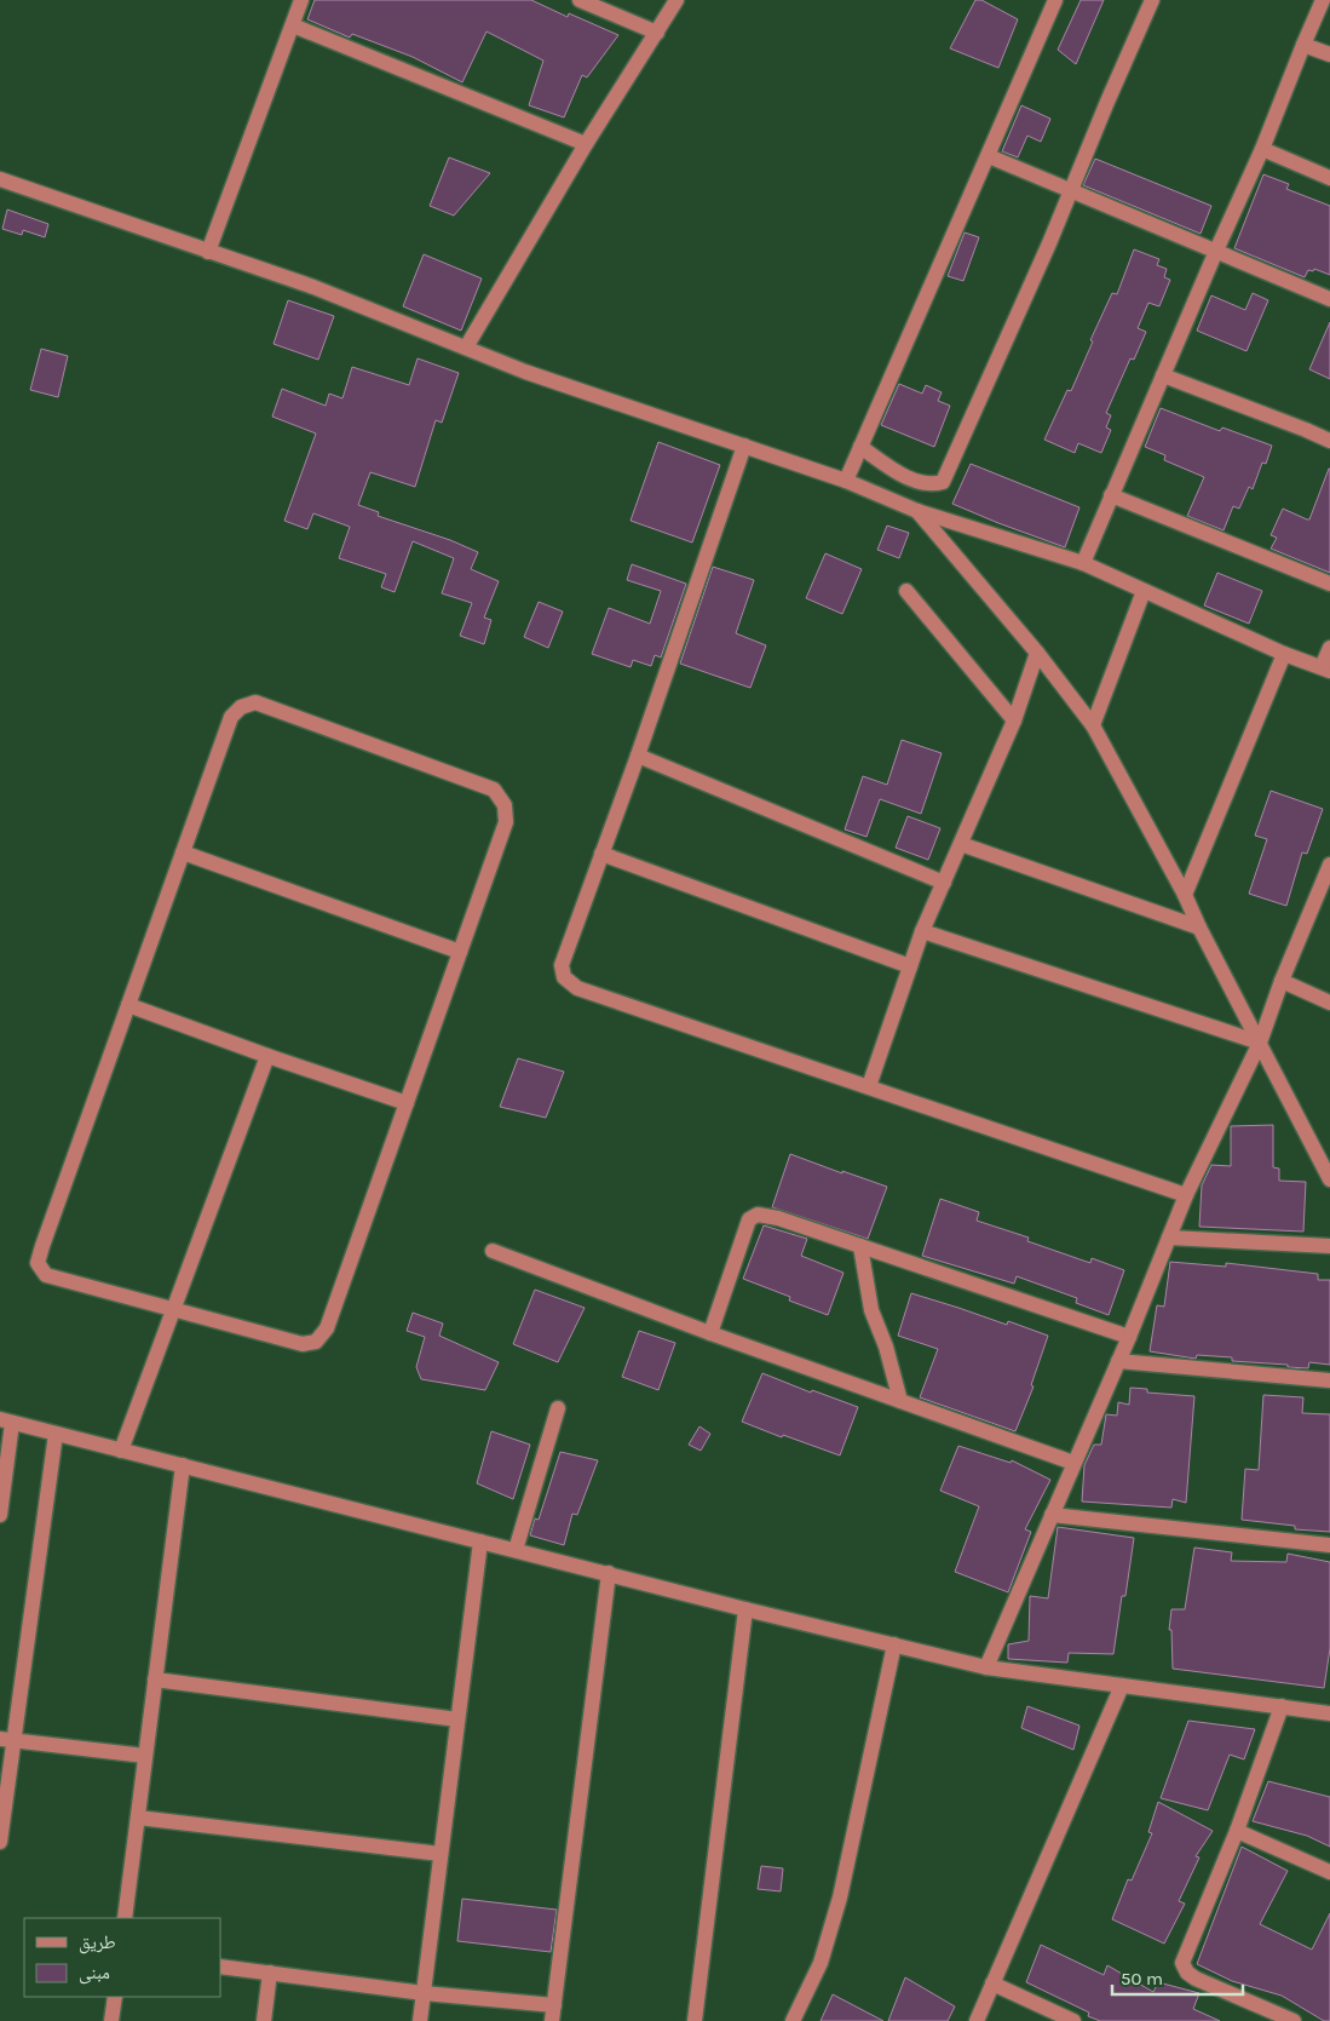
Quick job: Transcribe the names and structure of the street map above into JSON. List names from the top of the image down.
{
  "legend": ["طريق", "مبنى"],
  "scale_bar": "50 m"
}
